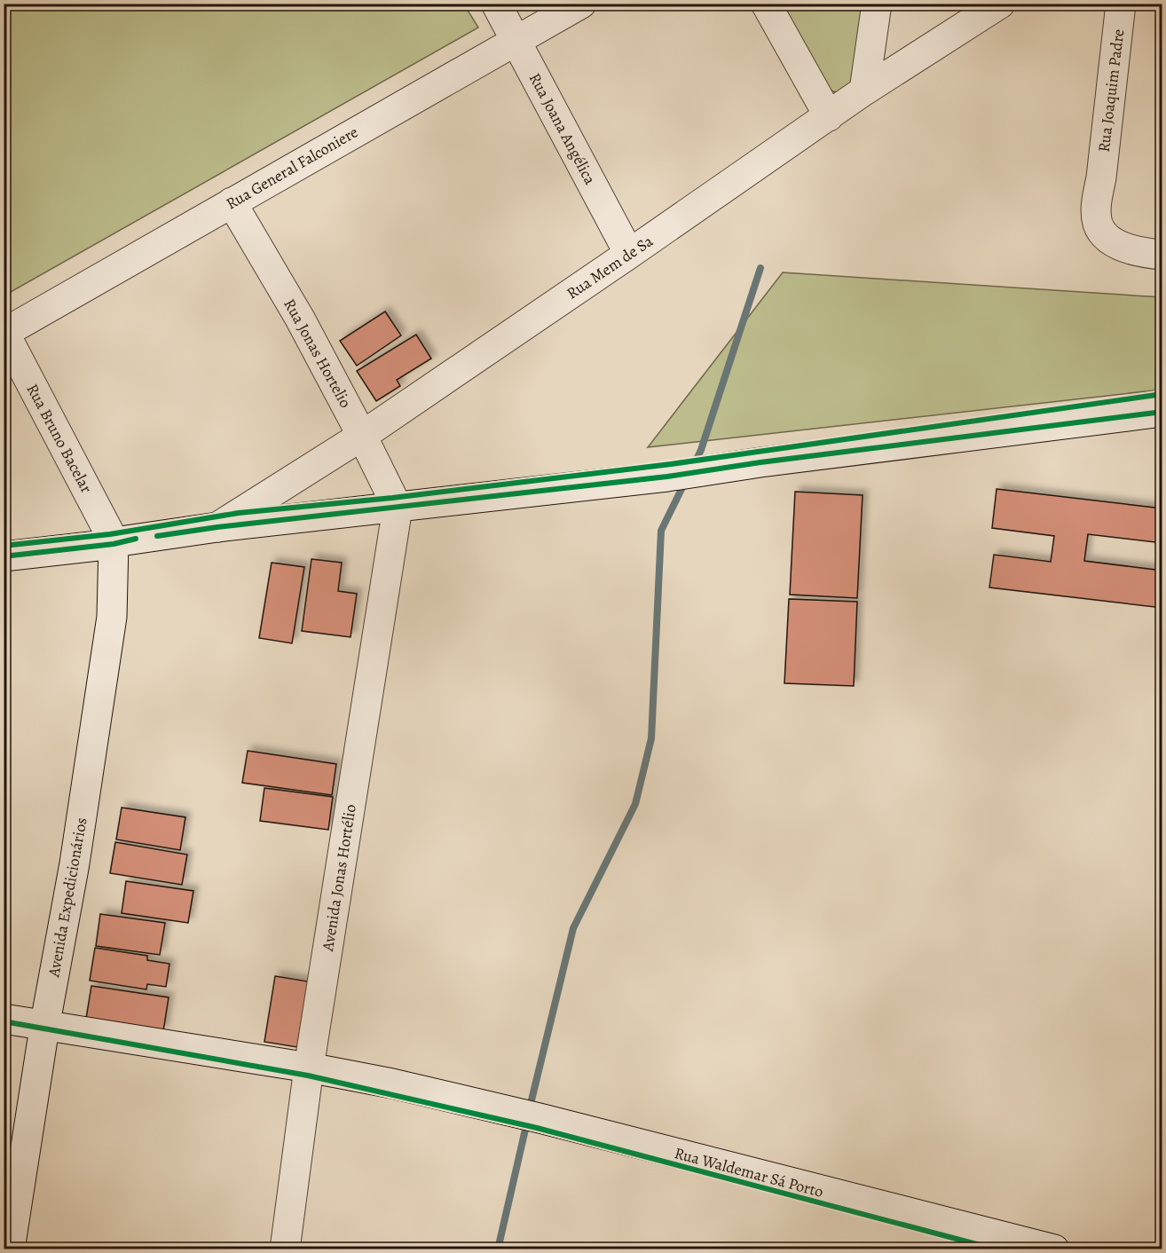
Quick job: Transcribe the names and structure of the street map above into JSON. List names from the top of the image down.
{
  "streets": {
    "street": [
      "Rua Joaquim Padre",
      "Rua Joana Angélica",
      "Rua General Falconiere",
      "Rua Mem de Sa",
      "Rua Jonas Hortelio",
      "Rua Bruno Bacelar",
      "Avenida Jonas Hortélio",
      "Avenida Expedicionários",
      "Rua Waldemar Sá Porto"
    ]
  },
  "crossings": [
    ["Rua Joana Angélica", "Rua General Falconiere"],
    ["Rua Joana Angélica", "Rua Mem de Sa"],
    ["Rua General Falconiere", "Rua Jonas Hortelio"],
    ["Rua General Falconiere", "Rua Bruno Bacelar"],
    ["Rua Mem de Sa", "Rua Jonas Hortelio"],
    ["Rua Jonas Hortelio", "Avenida Jonas Hortélio"],
    ["Rua Bruno Bacelar", "Avenida Expedicionários"],
    ["Avenida Jonas Hortélio", "Rua Waldemar Sá Porto"],
    ["Avenida Expedicionários", "Rua Waldemar Sá Porto"]
  ]
}
